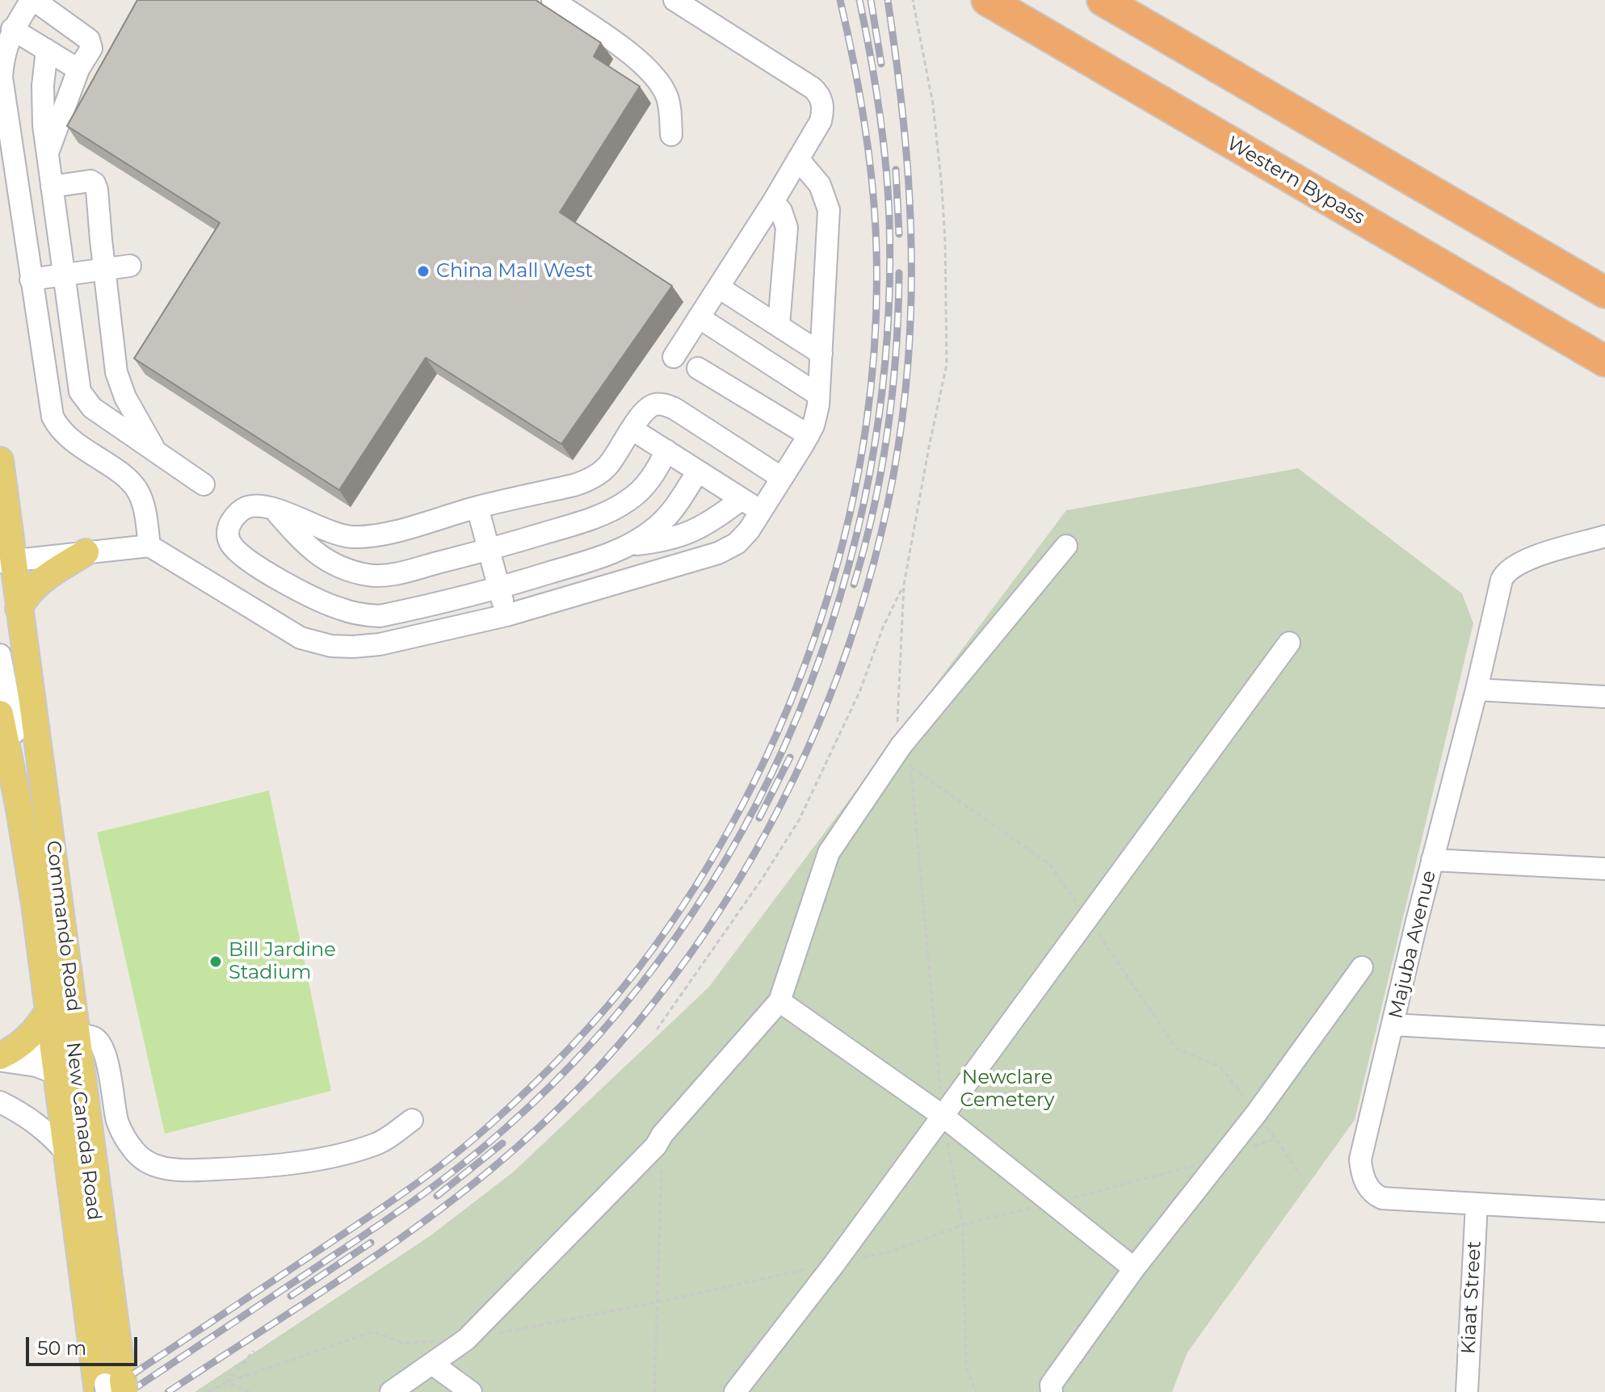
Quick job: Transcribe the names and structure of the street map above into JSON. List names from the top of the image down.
{
  "streets": {
    "highway": ["Western Bypass"],
    "main road": ["Commando Road"],
    "street": ["Majuba Avenue", "New Canada Road", "Kiaat Street"]
  },
  "crossings": [
    ["Commando Road", "New Canada Road"],
    ["Majuba Avenue", "Kiaat Street"]
  ],
  "parks": ["Newclare Cemetery"],
  "places": ["China Mall West", "Bill Jardine Stadium"],
  "scale_bar": "50 m"
}
